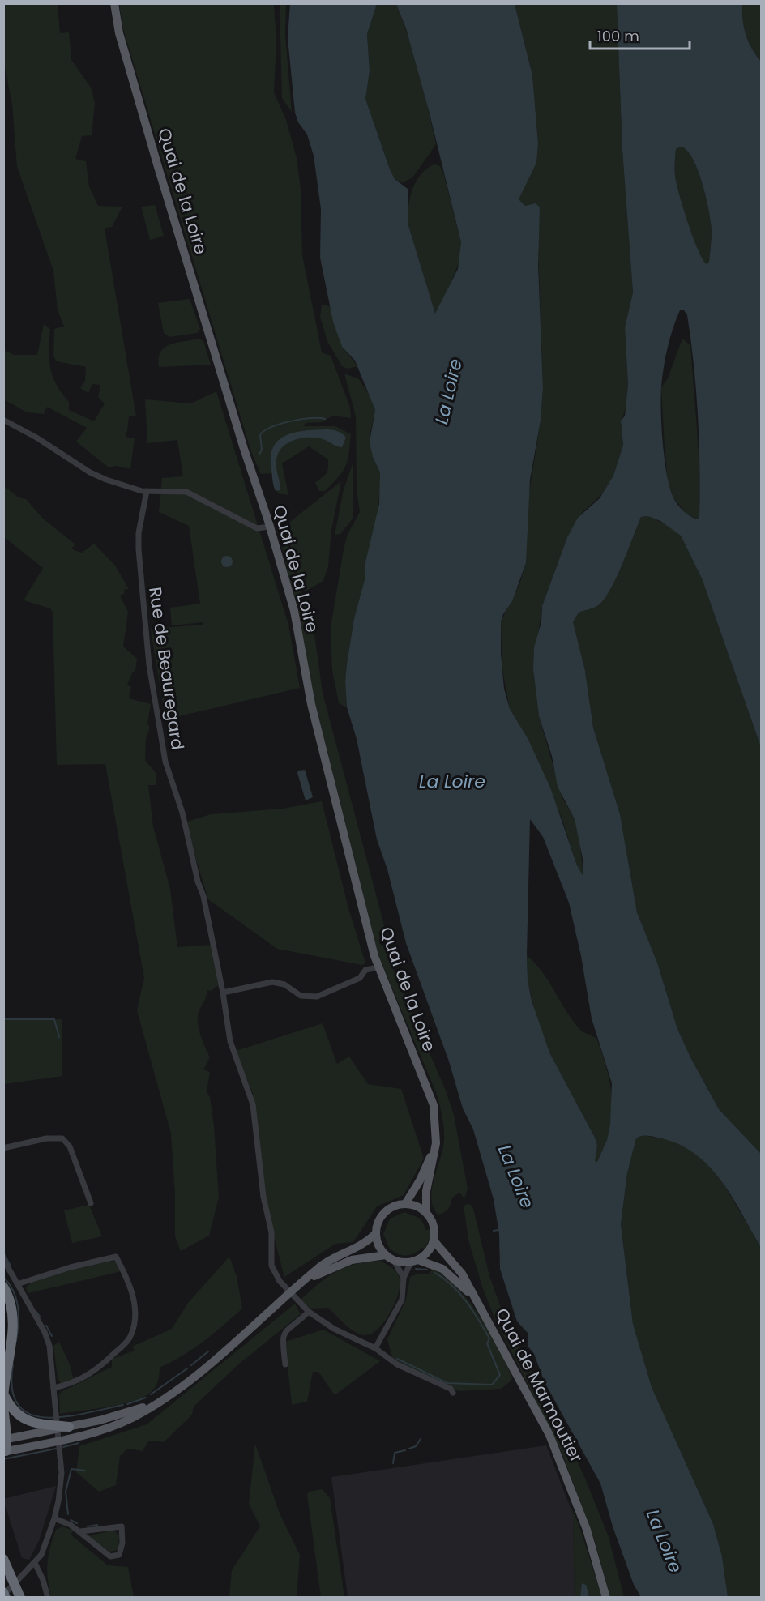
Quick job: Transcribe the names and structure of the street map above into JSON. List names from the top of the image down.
{
  "streets": {
    "main road": ["Quai de la Loire", "Quai de Marmoutier"],
    "street": ["Rue de Beauregard"]
  },
  "water": ["La Loire"],
  "scale_bar": "100 m"
}
